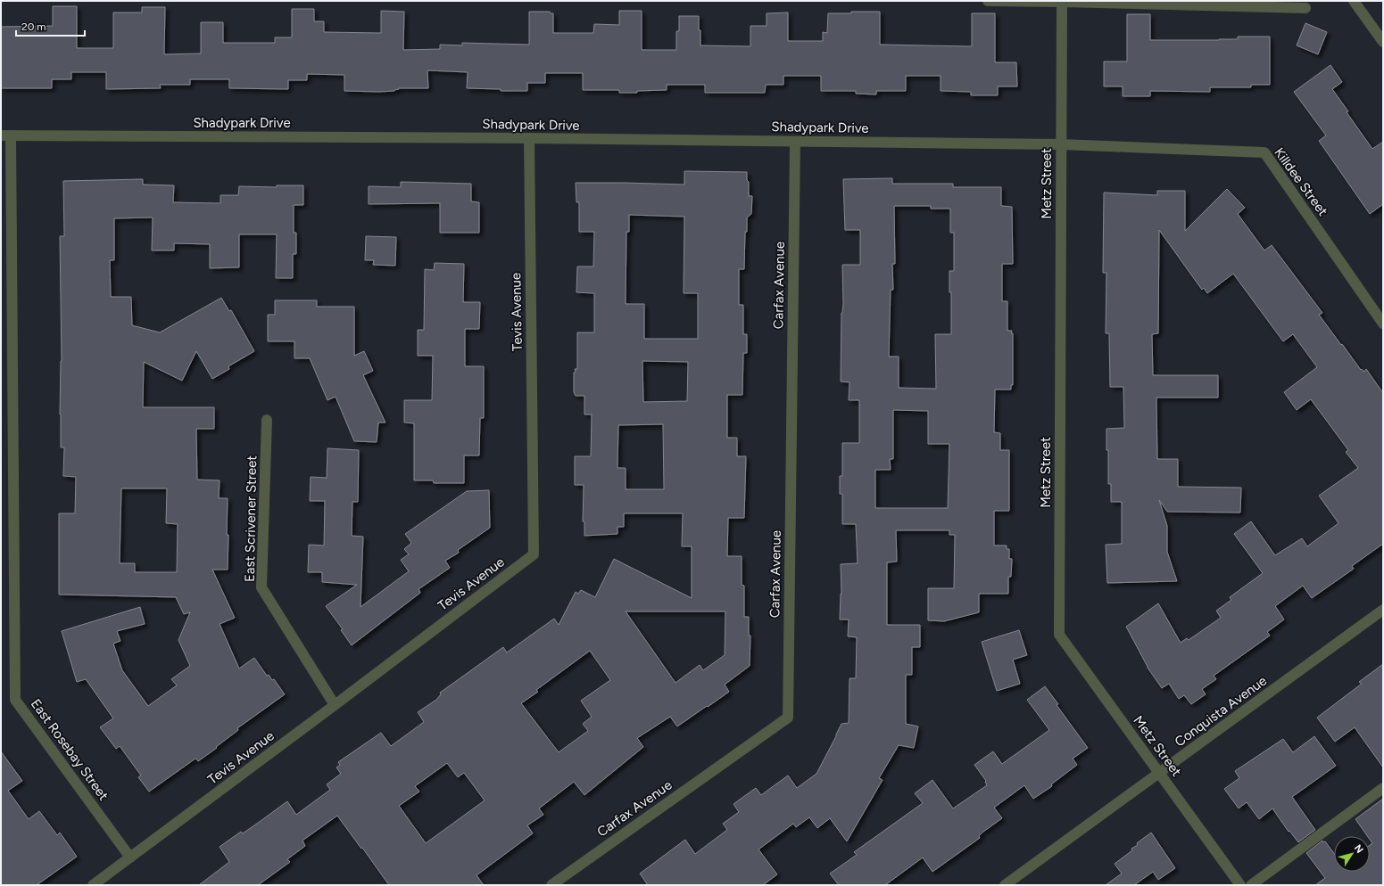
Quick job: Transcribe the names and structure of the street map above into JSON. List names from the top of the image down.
{
  "streets": {
    "street": [
      "Shadypark Drive",
      "Killdee Street",
      "Metz Street",
      "Carfax Avenue",
      "Tevis Avenue",
      "East Scrivener Street",
      "Conquista Avenue",
      "East Rosebay Street"
    ]
  },
  "crossings": [
    ["Shadypark Drive", "Killdee Street"],
    ["Shadypark Drive", "Metz Street"],
    ["Shadypark Drive", "Carfax Avenue"],
    ["Shadypark Drive", "Tevis Avenue"],
    ["Shadypark Drive", "East Rosebay Street"],
    ["Killdee Street", "Metz Street"],
    ["Metz Street", "Conquista Avenue"],
    ["Tevis Avenue", "East Scrivener Street"],
    ["Tevis Avenue", "East Rosebay Street"]
  ],
  "scale_bar": "20 m",
  "north": "top right"
}
